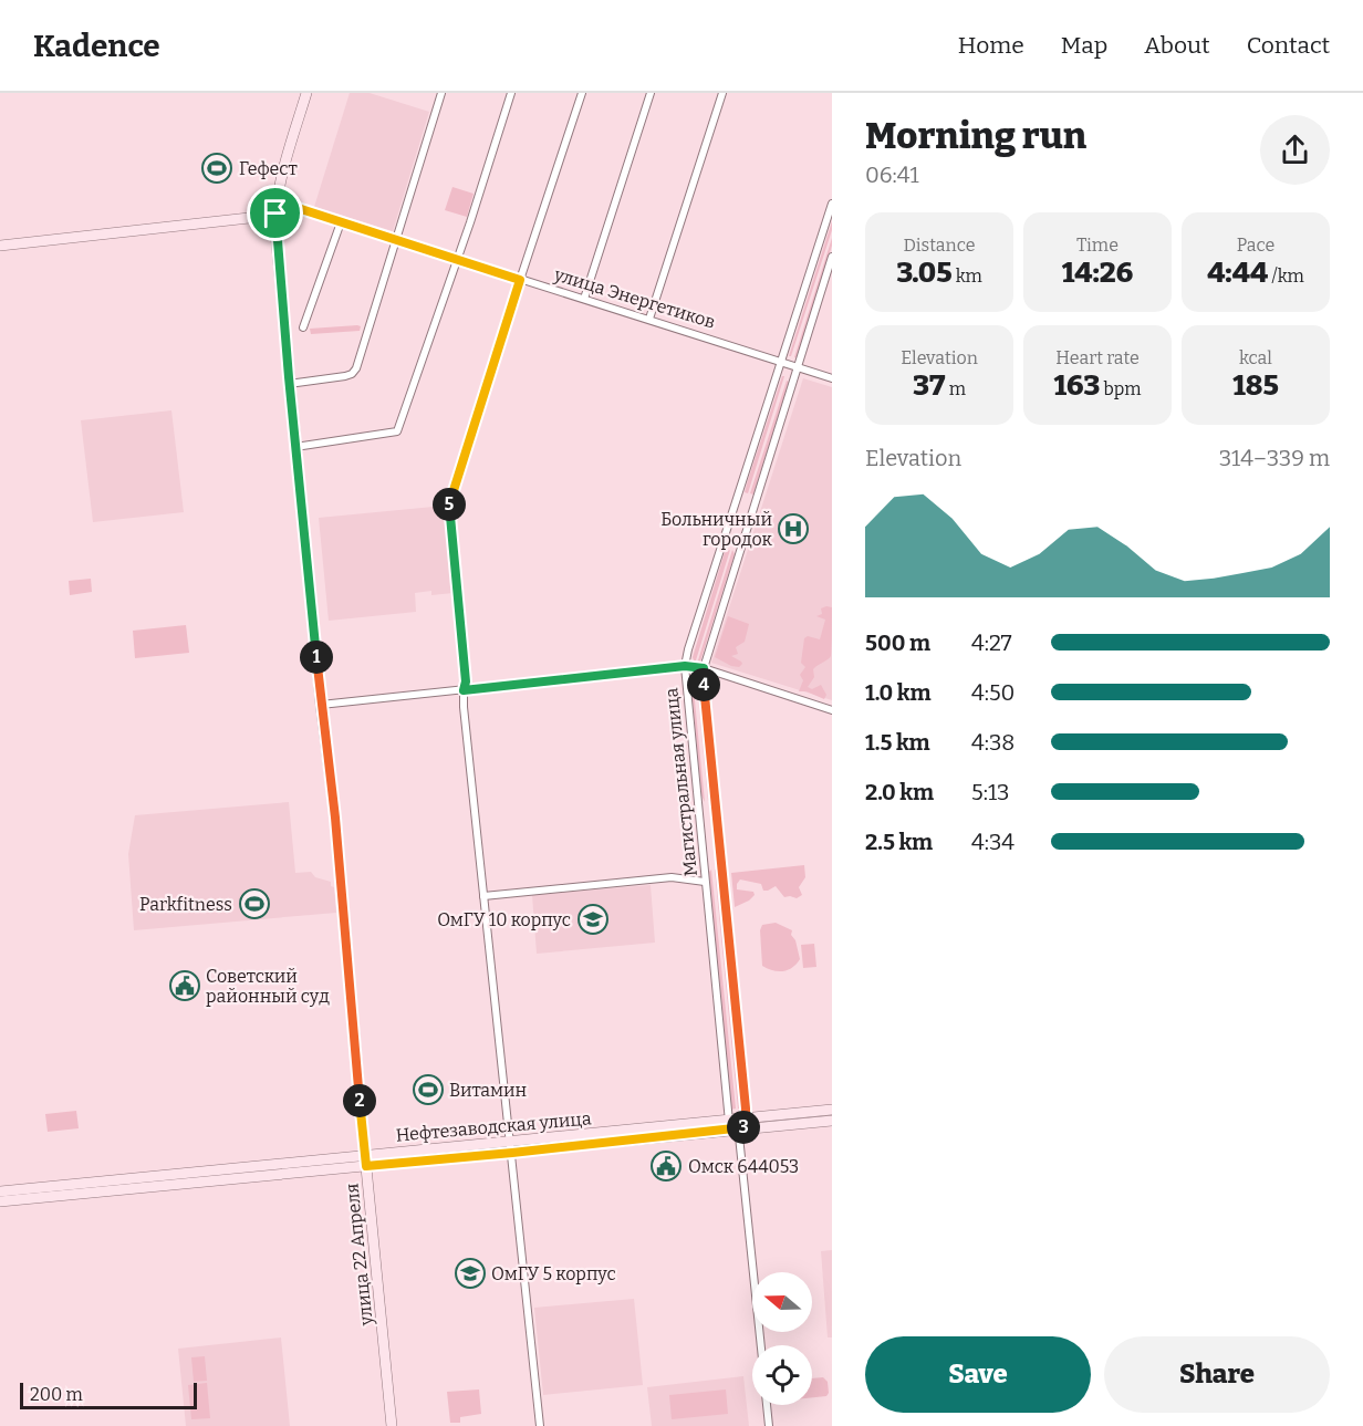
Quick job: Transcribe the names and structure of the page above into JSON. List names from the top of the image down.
{
  "streets": {
    "main road": ["улица Энергетиков", "Нефтезаводская улица", "улица 22 Апреля"],
    "street": ["Магистральная улица"]
  },
  "crossings": [
    ["улица Энергетиков", "Магистральная улица"],
    ["улица Энергетиков", "улица 22 Апреля"],
    ["Магистральная улица", "Нефтезаводская улица"],
    ["Нефтезаводская улица", "улица 22 Апреля"]
  ],
  "places": {
    "sports": ["Гефест", "Parkfitness", "Витамин"],
    "hospital": ["Больничный городок"],
    "school or university": ["ОмГУ 10 корпус", "ОмГУ 5 корпус"],
    "public building": ["Советский районный суд", "Омск 644053"]
  },
  "scale_bar": "200 m",
  "north": "left",
  "page": {
    "header": "Kadence",
    "nav": [
      "Home",
      "Map",
      "About",
      "Contact"
    ],
    "heading": ["Morning run", "06:41"],
    "stats": [
      ["Distance", "3.05 km"],
      ["Time", "14:26"],
      ["Pace", "4:44 /km"],
      ["Elevation", "37 m"],
      ["Heart rate", "163 bpm"],
      ["kcal", "185"]
    ],
    "chart": ["Elevation", "314–339 m"],
    "pins": [
      "5",
      "1",
      "4",
      "2",
      "3"
    ],
    "list": [
      {
        "name": "500 m",
        "note": "4:27"
      },
      {
        "name": "1.0 km",
        "note": "4:50"
      },
      {
        "name": "1.5 km",
        "note": "4:38"
      },
      {
        "name": "2.0 km",
        "note": "5:13"
      },
      {
        "name": "2.5 km",
        "note": "4:34"
      }
    ],
    "buttons": ["Save", "Share"],
    "scale": "200 m"
  }
}
